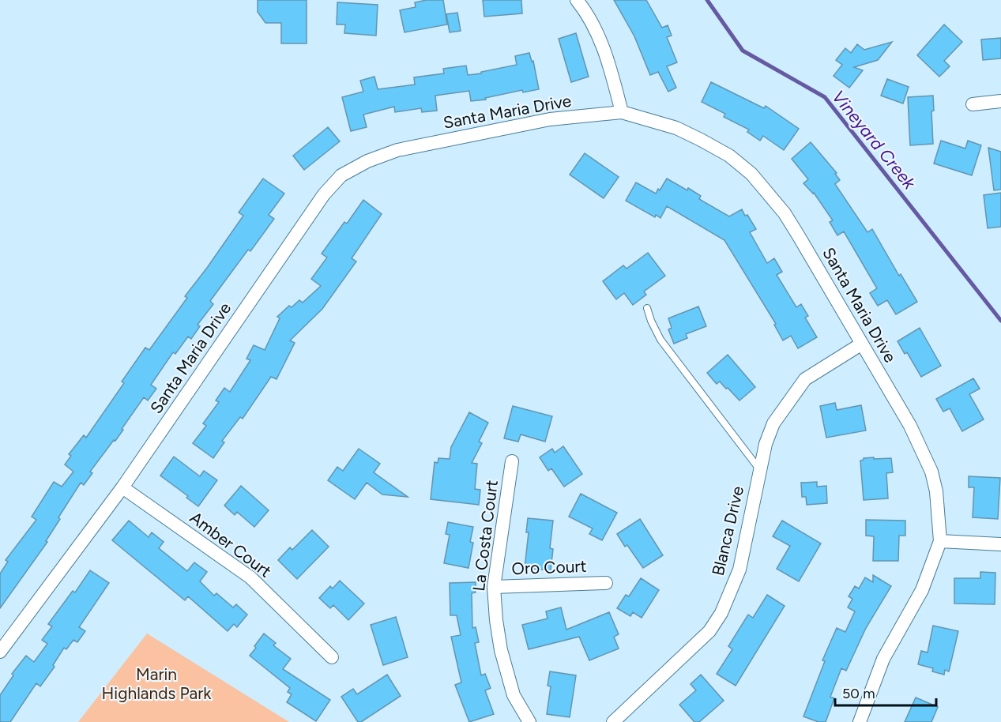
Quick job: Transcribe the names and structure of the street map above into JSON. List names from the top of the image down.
{
  "streets": {
    "street": [
      "Santa Maria Drive",
      "Blanca Drive",
      "La Costa Court",
      "Amber Court",
      "Oro Court"
    ]
  },
  "crossings": [
    ["Santa Maria Drive", "Blanca Drive"],
    ["Santa Maria Drive", "Amber Court"],
    ["La Costa Court", "Oro Court"]
  ],
  "water": ["Vineyard Creek"],
  "parks": ["Marin Highlands Park"],
  "scale_bar": "50 m"
}
